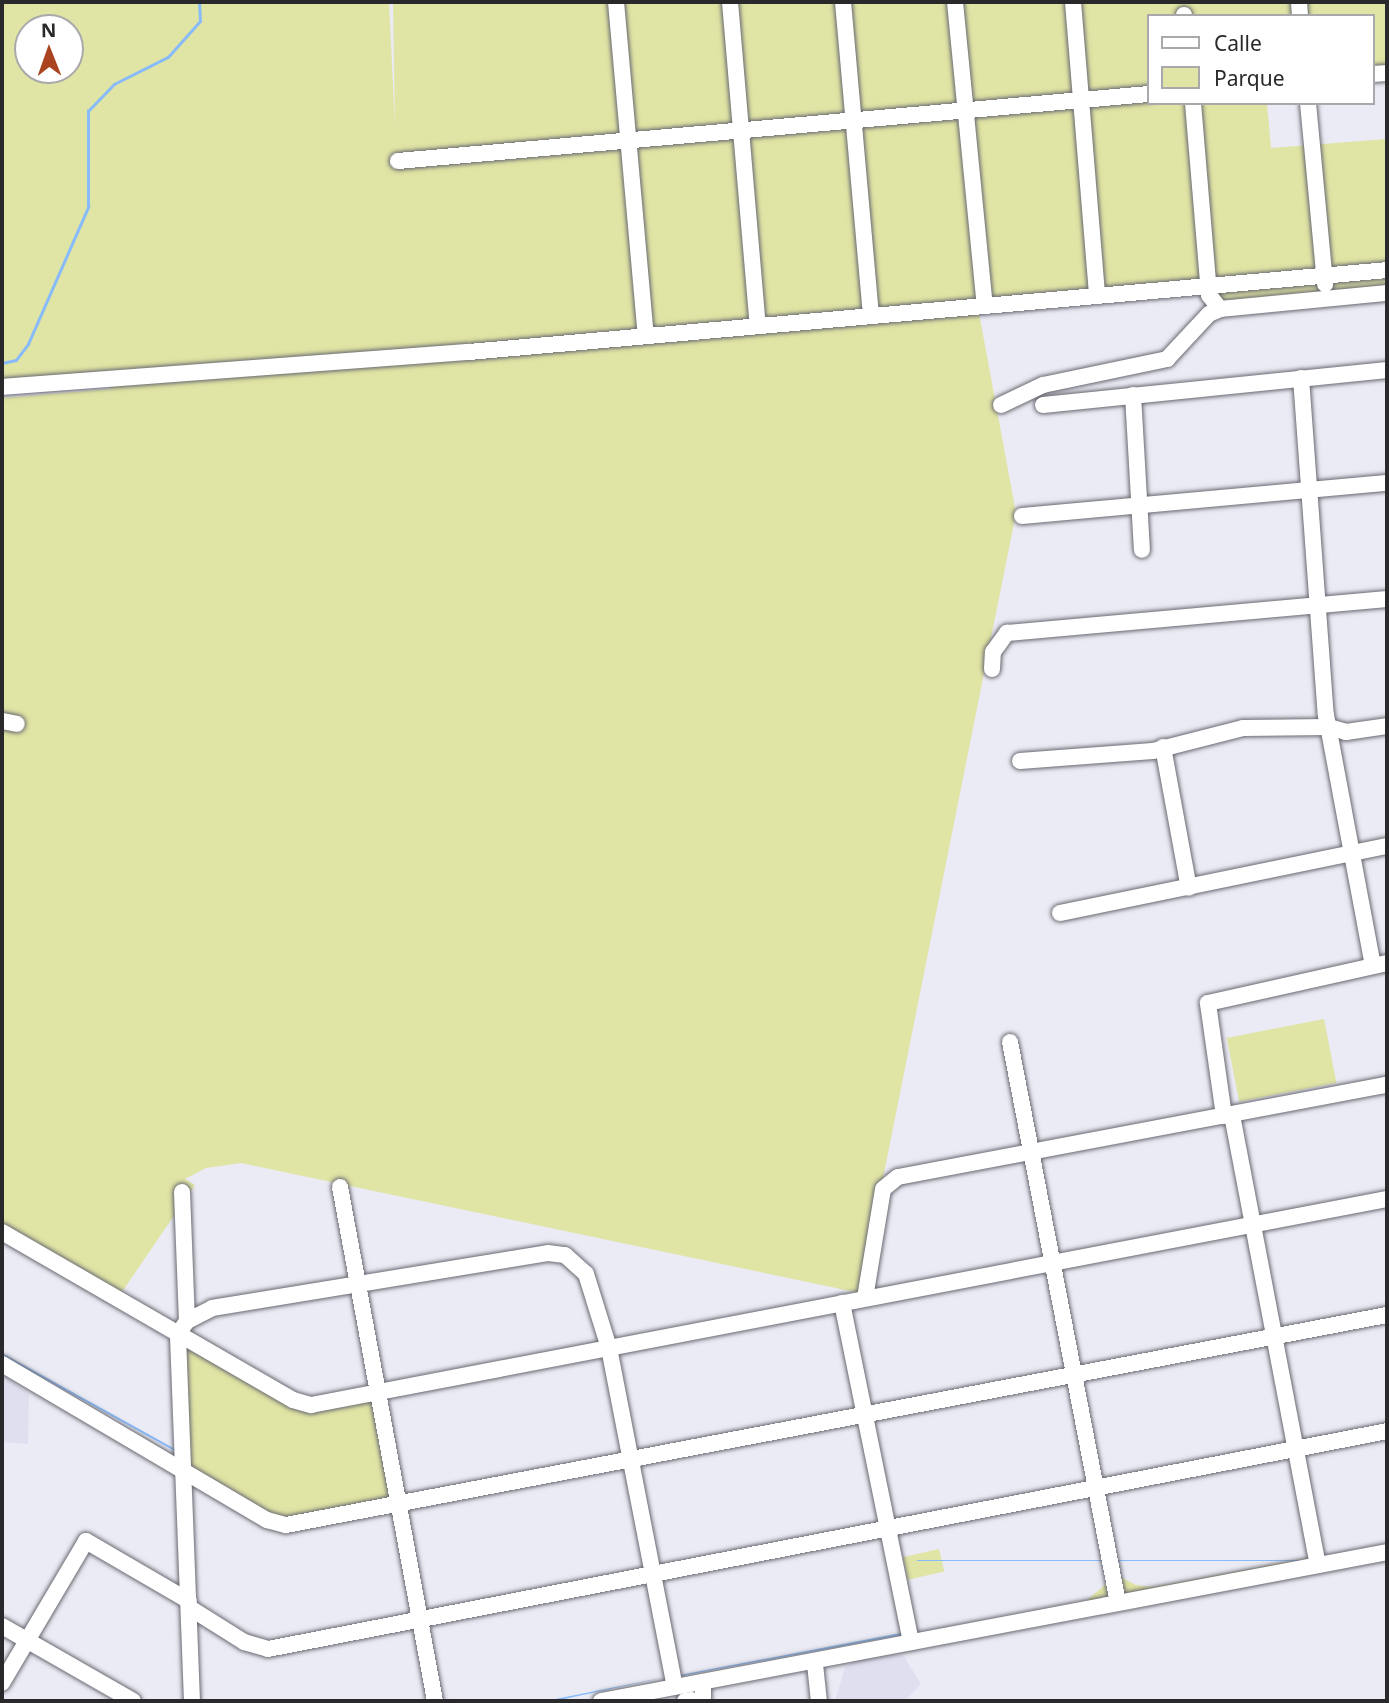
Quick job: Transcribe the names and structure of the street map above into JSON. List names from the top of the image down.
{
  "legend": ["Calle", "Parque"],
  "north": "top"
}
